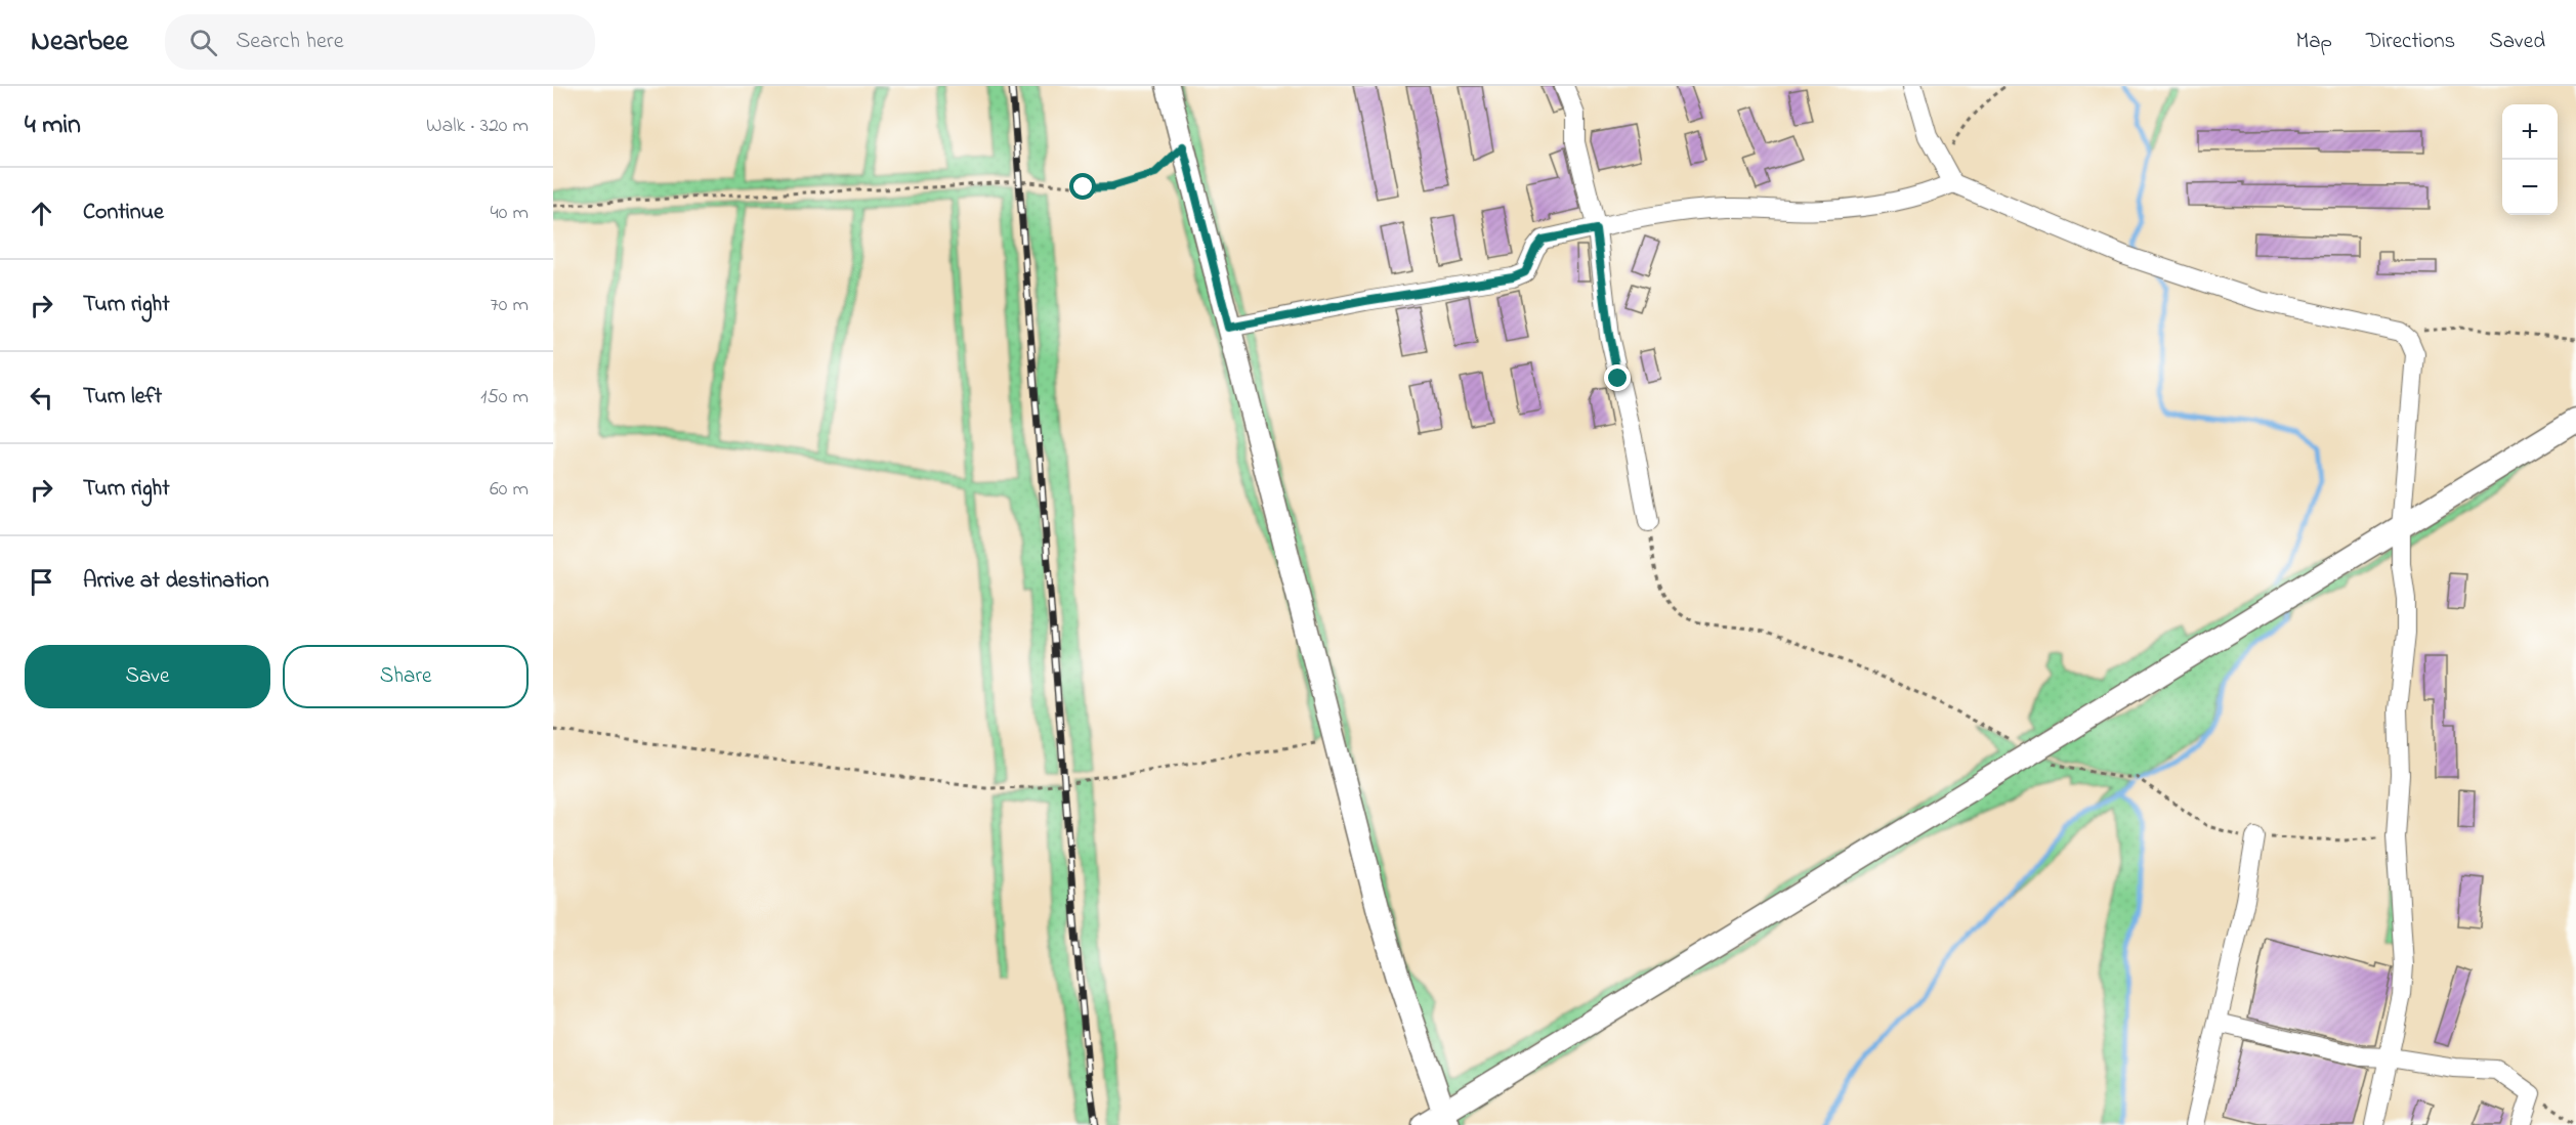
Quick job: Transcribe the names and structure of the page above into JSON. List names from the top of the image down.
{
  "page": {
    "header": "Nearbee",
    "search": "Search here",
    "nav": ["Map", "Directions", "Saved"],
    "heading": ["4 min", "Walk · 320 m"],
    "map_buttons": ["+", "−"],
    "list": [
      ["Continue", "40 m"],
      ["Turn right", "70 m"],
      ["Turn left", "150 m"],
      ["Turn right", "60 m"],
      "Arrive at destination"
    ],
    "buttons": ["Save", "Share"]
  }
}
